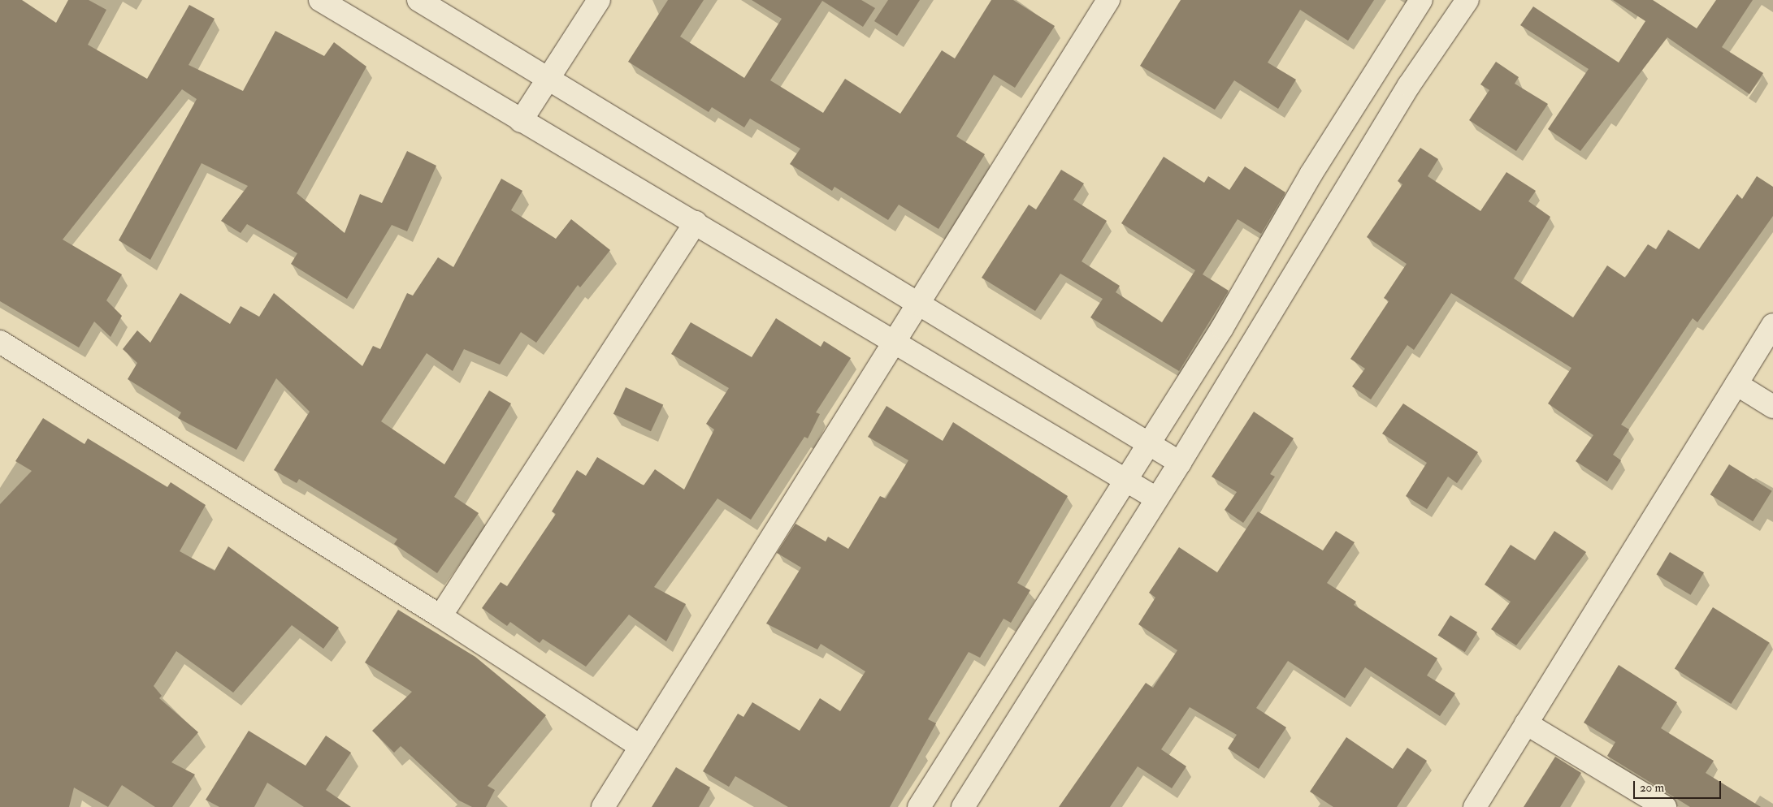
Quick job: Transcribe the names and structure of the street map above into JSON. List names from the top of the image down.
{
  "scale_bar": "20 m"
}
